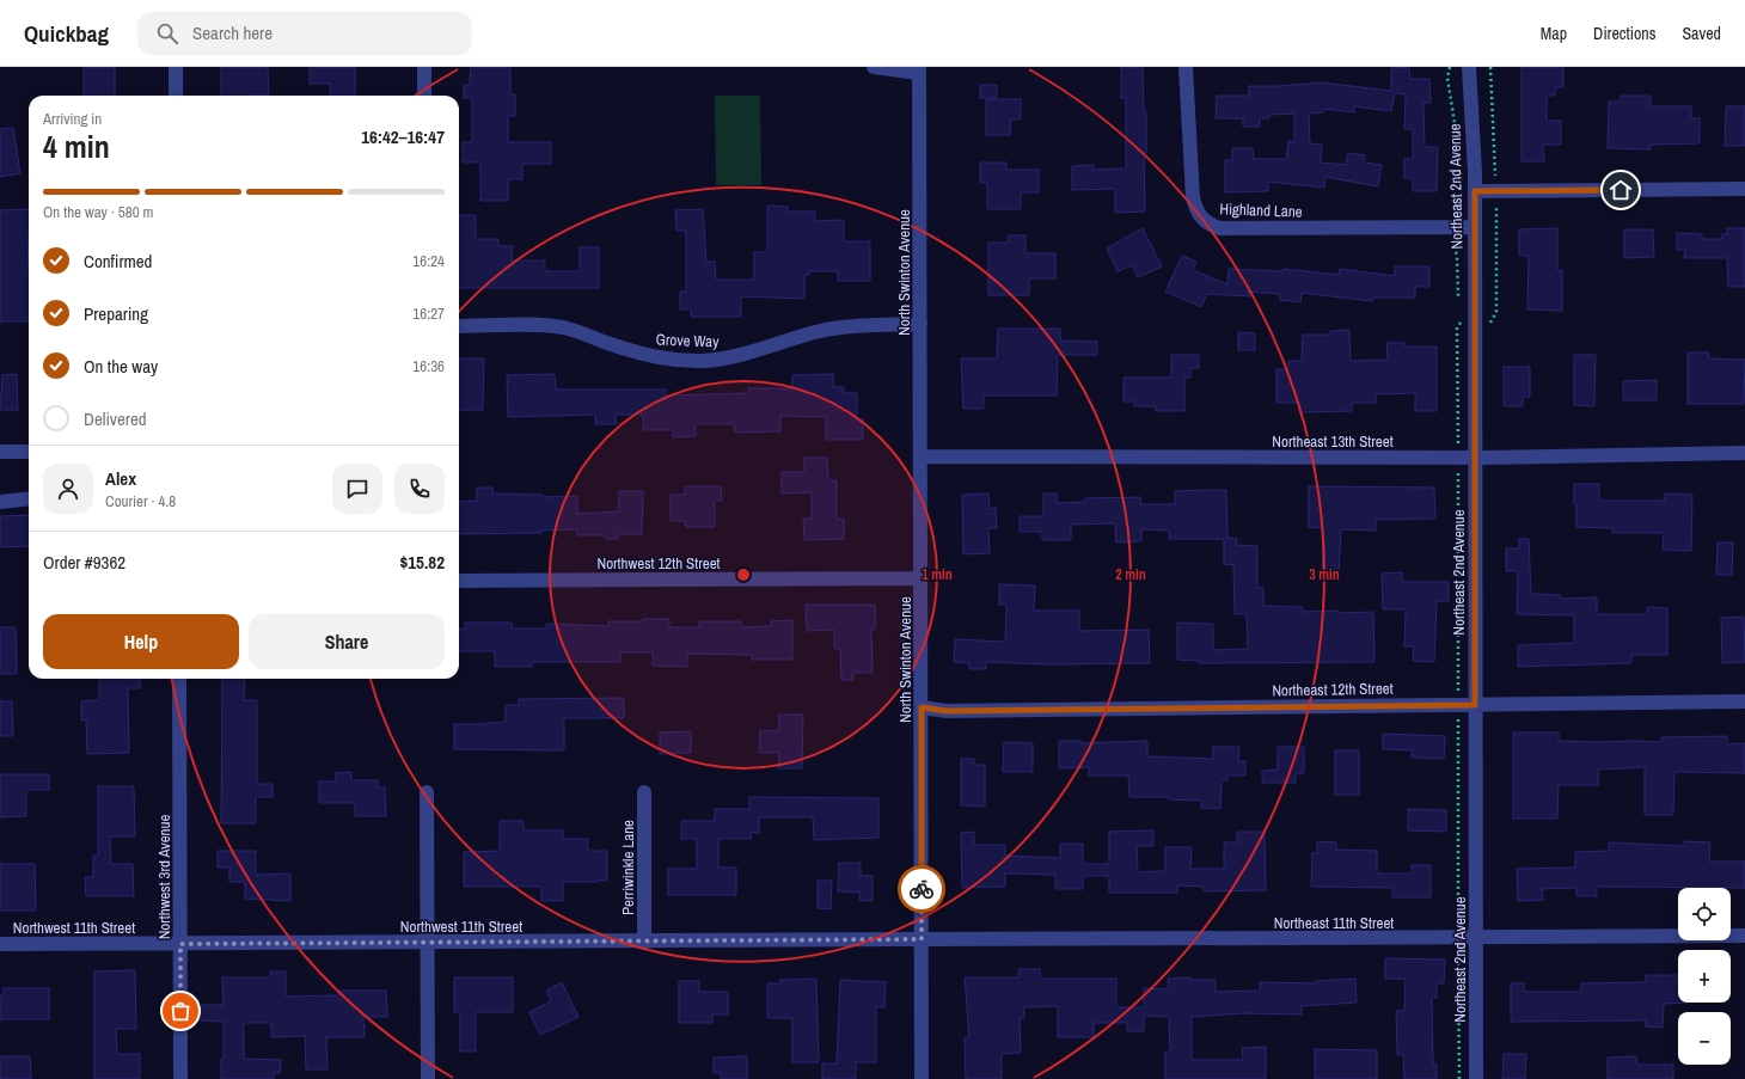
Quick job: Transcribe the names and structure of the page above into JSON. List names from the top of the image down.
{
  "streets": {
    "street": [
      "Northeast 2nd Avenue",
      "Highland Lane",
      "North Swinton Avenue",
      "Grove Way",
      "Northeast 13th Street",
      "Northwest 12th Street",
      "Northeast 12th Street",
      "Perriwinkle Lane",
      "Northwest 3rd Avenue",
      "Northeast 11th Street",
      "Northwest 11th Street"
    ]
  },
  "crossings": [
    ["Northeast 2nd Avenue", "Highland Lane"],
    ["Northeast 2nd Avenue", "Northeast 13th Street"],
    ["Northeast 2nd Avenue", "Northeast 12th Street"],
    ["Northeast 2nd Avenue", "Northeast 11th Street"],
    ["North Swinton Avenue", "Grove Way"],
    ["North Swinton Avenue", "Northeast 13th Street"],
    ["North Swinton Avenue", "Northwest 12th Street"],
    ["North Swinton Avenue", "Northeast 12th Street"],
    ["North Swinton Avenue", "Northeast 11th Street"],
    ["North Swinton Avenue", "Northwest 11th Street"],
    ["Perriwinkle Lane", "Northwest 11th Street"],
    ["Northwest 3rd Avenue", "Northwest 11th Street"],
    ["Northeast 11th Street", "Northwest 11th Street"]
  ],
  "page": {
    "header": "Quickbag",
    "search": "Search here",
    "nav": ["Map", "Directions", "Saved"],
    "heading": ["4 min", "Arriving in", "16:42–16:47"],
    "panel": [
      "Alex",
      "Courier · 4.8",
      "Order #9362",
      "$15.82"
    ],
    "bar": "On the way · 580 m",
    "list": [
      ["Confirmed", "16:24"],
      ["Preparing", "16:27"],
      ["On the way", "16:36"],
      "Delivered"
    ],
    "buttons": ["Help", "Share"],
    "map_buttons": ["+", "−"]
  },
  "rings": ["1 min", "2 min", "3 min"]
}
